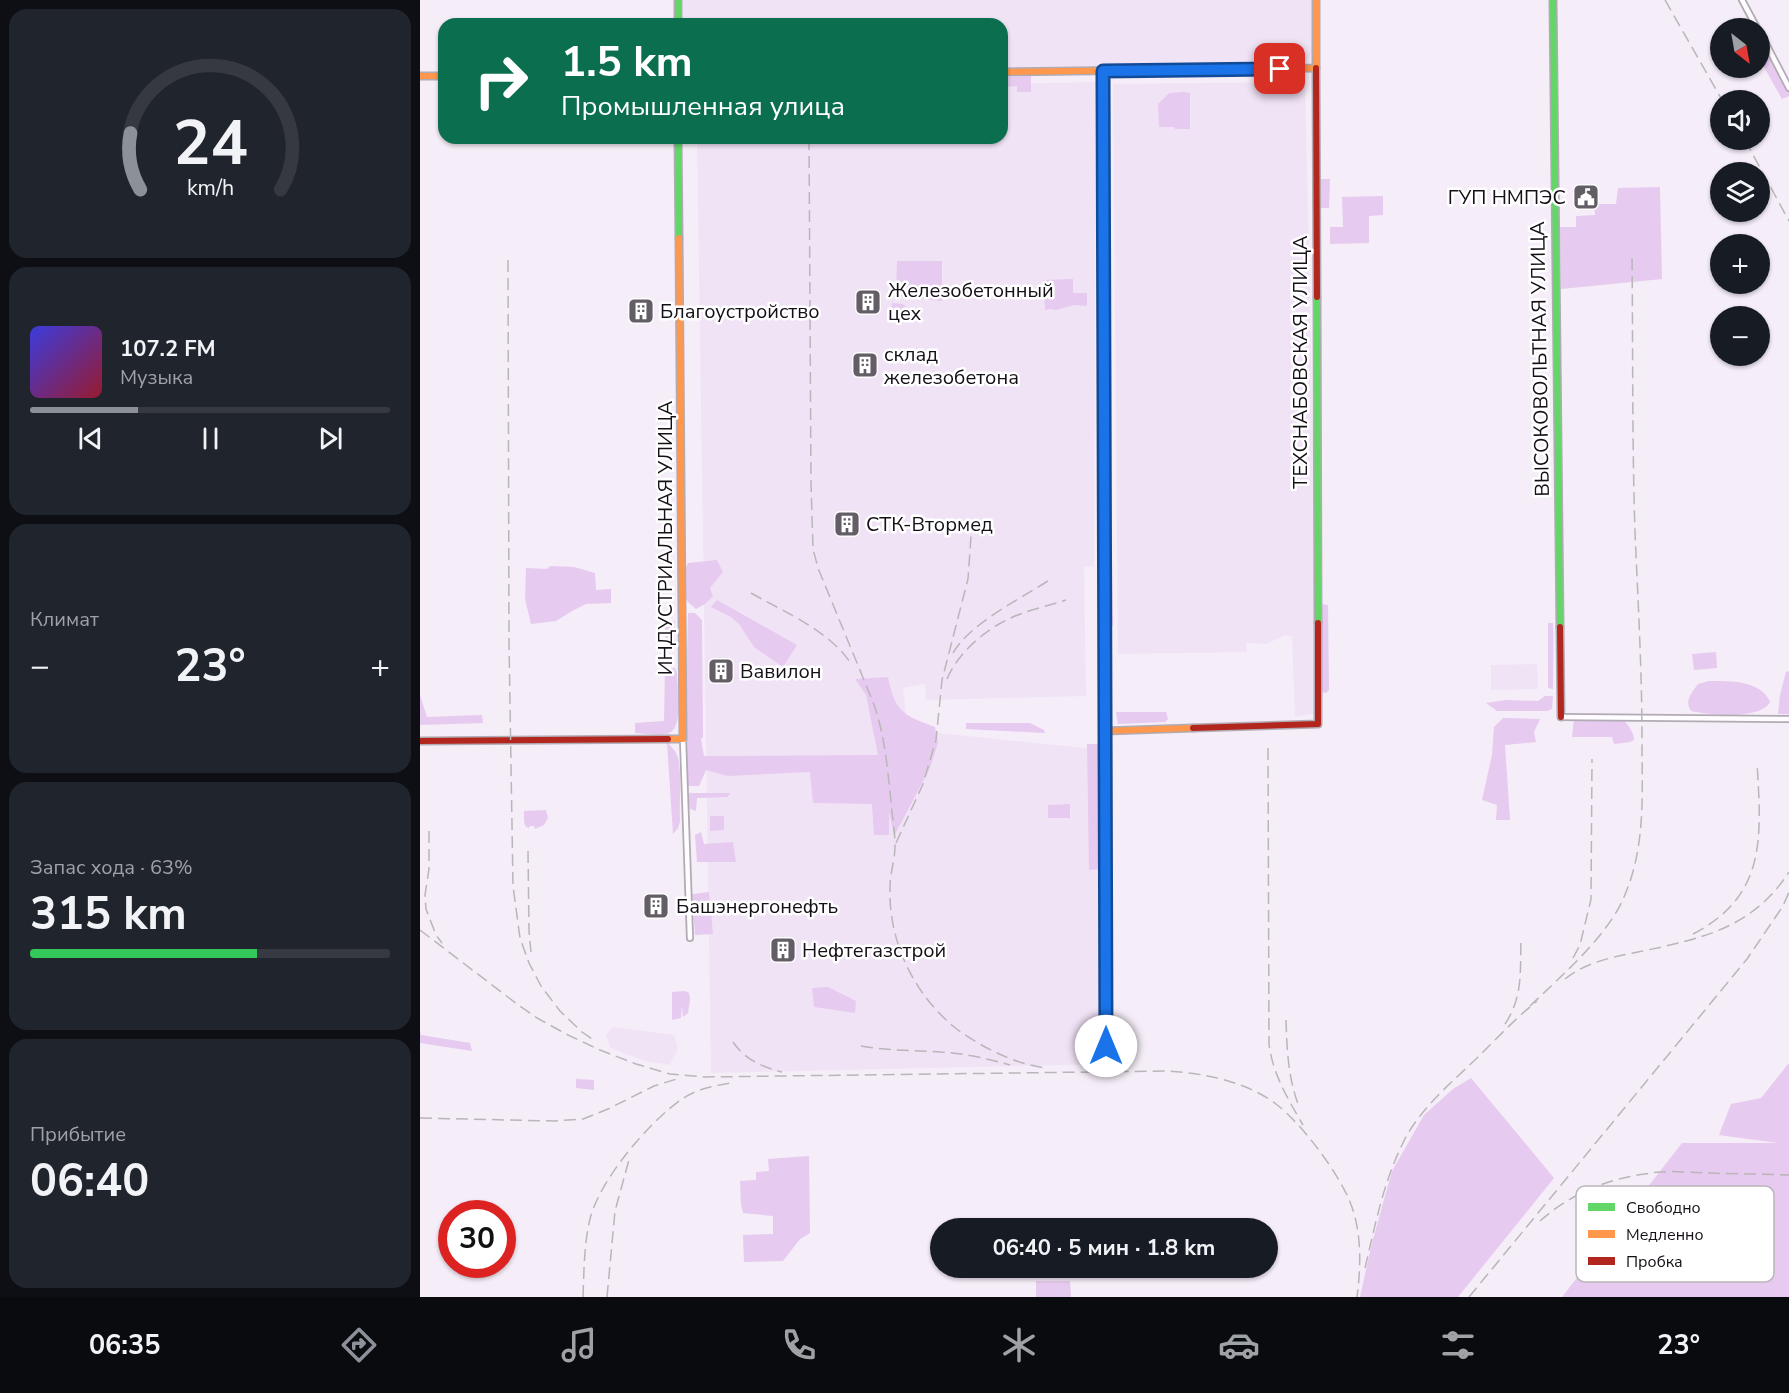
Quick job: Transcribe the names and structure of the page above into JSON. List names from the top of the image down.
{
  "streets": {
    "street": ["ВЫСОКОВОЛЬТНАЯ УЛИЦА", "ТЕХСНАБОВСКАЯ УЛИЦА", "ИНДУСТРИАЛЬНАЯ УЛИЦА"]
  },
  "places": {
    "public building": ["ГУП НМПЭС"],
    "building": [
      "Железобетонный цех",
      "Благоустройство",
      "склад железобетона",
      "СТК-Втормед",
      "Вавилон",
      "Башэнергонефть",
      "Нефтегазстрой"
    ]
  },
  "legend": ["Свободно", "Медленно", "Пробка"],
  "north": "bottom right",
  "page": {
    "map_buttons": ["+", "−"],
    "turn": ["1.5 km", "Промышленная улица"],
    "song": ["107.2 FM", "Музыка"],
    "tile": [
      "Климат",
      ["Запас хода · 63%", "315 km"],
      ["Прибытие", "06:40"]
    ],
    "heat": ["−", "23°", "+"],
    "limit": "30",
    "trip": "06:40 · 5 мин · 1.8 km",
    "tabs": ["06:35", "23°"],
    "gauge": ["24", "km/h"]
  }
}
